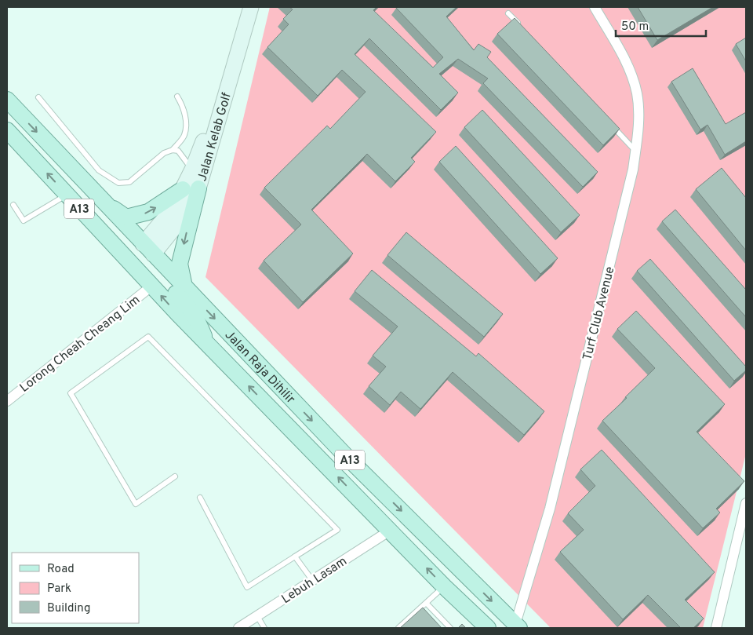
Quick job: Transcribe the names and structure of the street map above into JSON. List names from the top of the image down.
{
  "streets": {
    "main road": ["A13", "Jalan Raja Dihilir"],
    "street": [
      "Jalan Kelab Golf",
      "Turf Club Avenue",
      "Lorong Cheah Cheang Lim",
      "Lebuh Lasam"
    ]
  },
  "crossings": [
    ["Jalan Kelab Golf", "Jalan Raja Dihilir"],
    ["Turf Club Avenue", "Jalan Raja Dihilir"],
    ["Lorong Cheah Cheang Lim", "Jalan Raja Dihilir"],
    ["Jalan Raja Dihilir", "Lebuh Lasam"]
  ],
  "legend": ["Road", "Park", "Building"],
  "scale_bar": "50 m"
}
